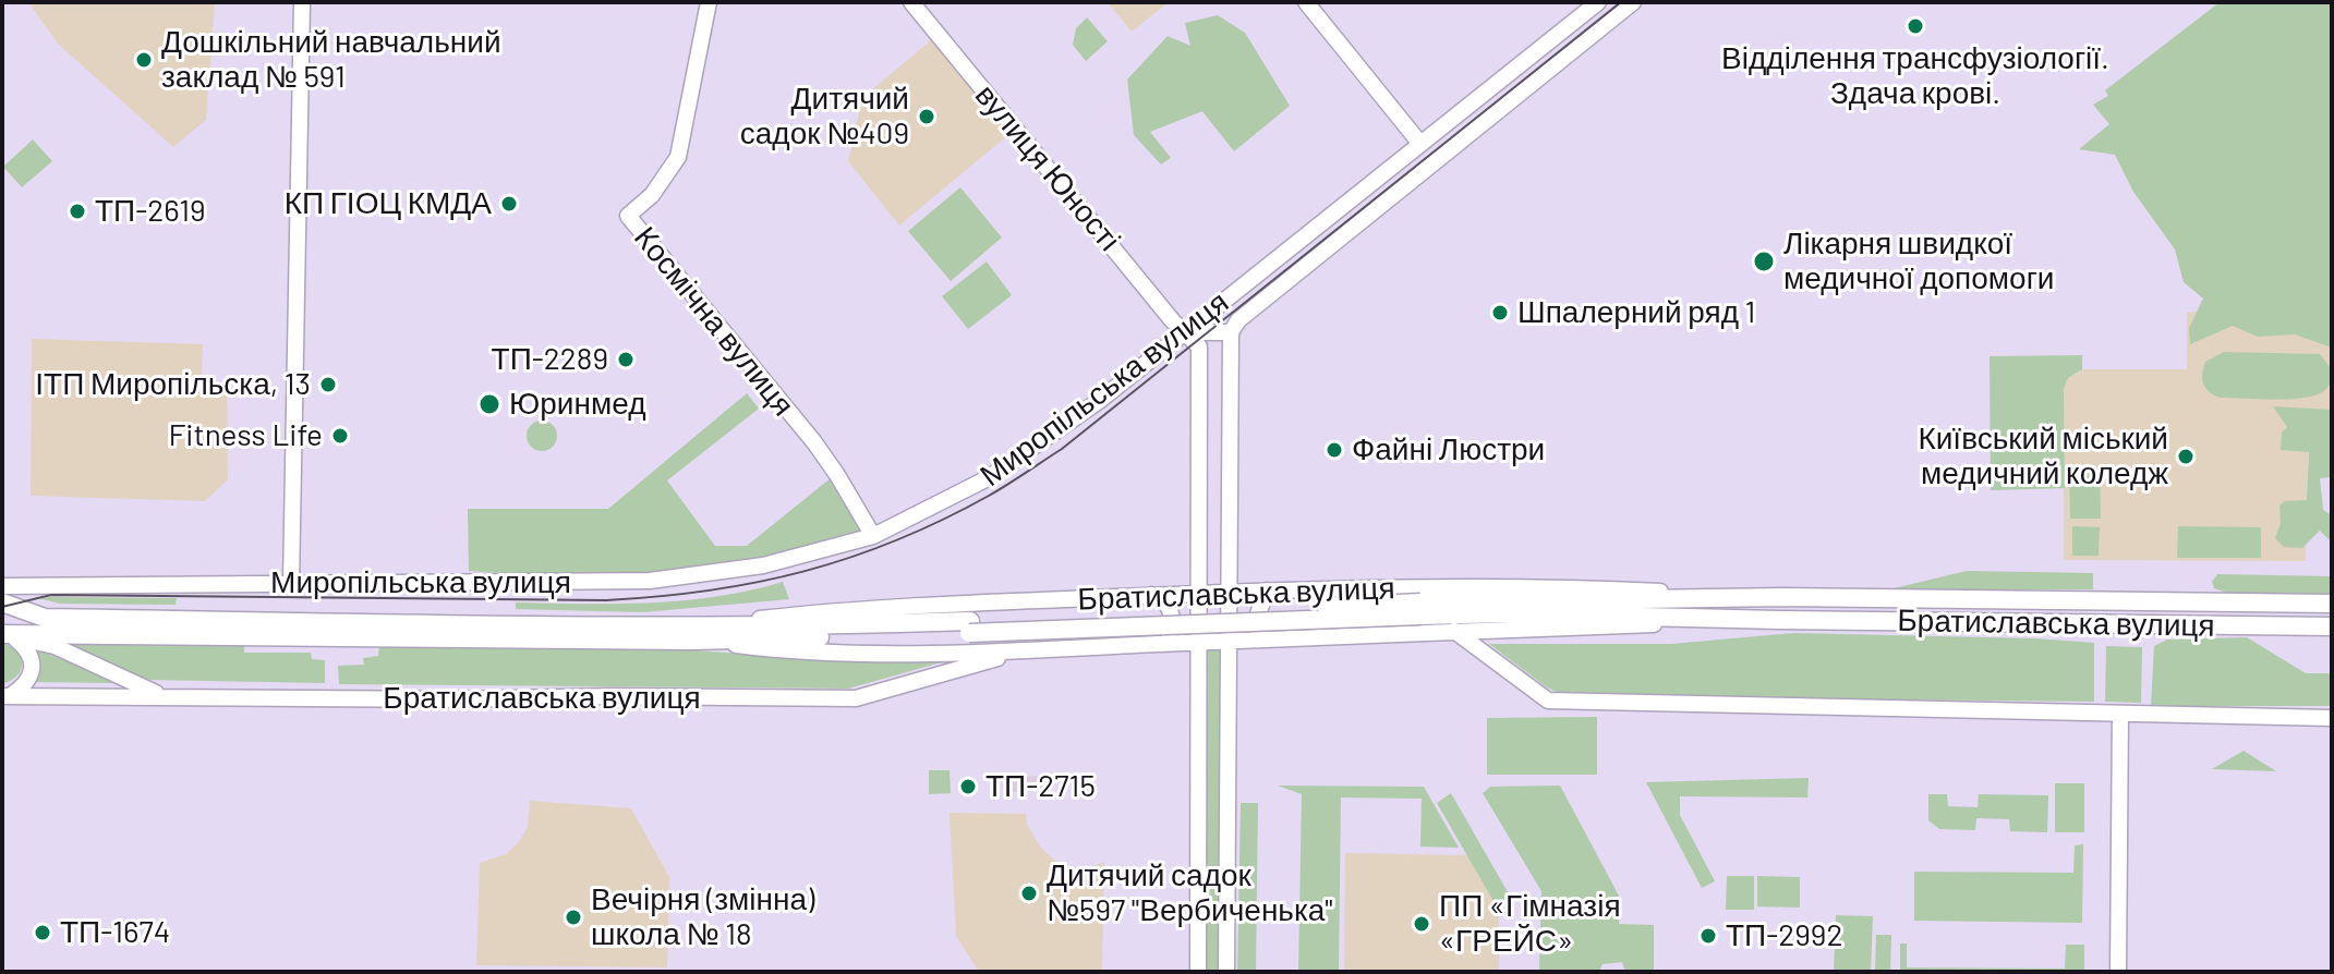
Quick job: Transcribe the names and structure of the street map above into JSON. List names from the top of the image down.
{
  "streets": {
    "main road": ["Братиславська вулиця"],
    "street": ["вулиця Юності", "Космічна вулиця", "Миропільська вулиця"]
  },
  "crossings": [
    ["вулиця Юності", "Миропільська вулиця"],
    ["вулиця Юності", "Братиславська вулиця"],
    ["Космічна вулиця", "Миропільська вулиця"]
  ],
  "places": [
    "Відділення трансфузіології. Здача крові.",
    "Дошкільний навчальний заклад № 591",
    "Дитячий садок №409",
    "КП ГІОЦ КМДА",
    "ТП-2619",
    "Лікарня швидкої медичної допомоги",
    "Шпалерний ряд 1",
    "ТП-2289",
    "ІТП Миропільска, 13",
    "Юринмед",
    "Fitness Life",
    "Файні Люстри",
    "Київський міський медичний коледж",
    "ТП-2715",
    "Дитячий садок №597 \"Вербиченька\"",
    "Вечірня (змінна) школа № 18",
    "ПП «Гімназія «ГРЕЙС»",
    "ТП-1674",
    "ТП-2992"
  ]
}
